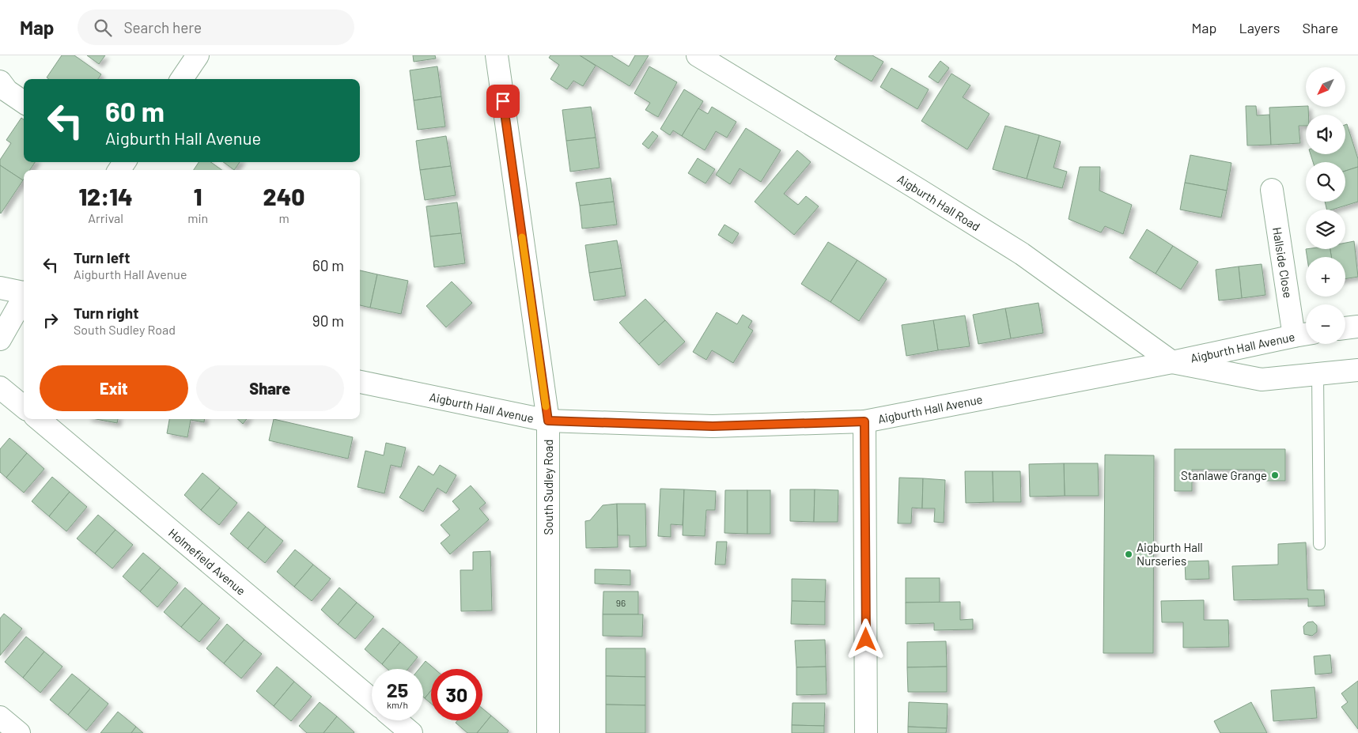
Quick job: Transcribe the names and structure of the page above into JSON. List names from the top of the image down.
{
  "streets": {
    "street": [
      "Aigburth Hall Road",
      "Hallside Close",
      "Aigburth Hall Avenue",
      "South Sudley Road",
      "Holmefield Avenue"
    ]
  },
  "crossings": [
    ["Aigburth Hall Road", "Aigburth Hall Avenue"],
    ["Hallside Close", "Aigburth Hall Avenue"],
    ["Aigburth Hall Avenue", "South Sudley Road"]
  ],
  "places": ["Stanlawe Grange", "Aigburth Hall Nurseries"],
  "house_numbers": ["96"],
  "north": "bottom left",
  "page": {
    "header": "Map",
    "search": "Search here",
    "nav": ["Map", "Layers", "Share"],
    "map_buttons": ["+", "−"],
    "turn": ["60 m", "Aigburth Hall Avenue"],
    "eta": [
      "12:14",
      "Arrival",
      "1",
      "min",
      "240",
      "m"
    ],
    "list": [
      {
        "name": "Turn left",
        "note": "Aigburth Hall Avenue",
        "value": "60 m"
      },
      {
        "name": "Turn right",
        "note": "South Sudley Road",
        "value": "90 m"
      }
    ],
    "buttons": ["Exit", "Share"],
    "speed": "25 km/h",
    "limit": "30"
  }
}
